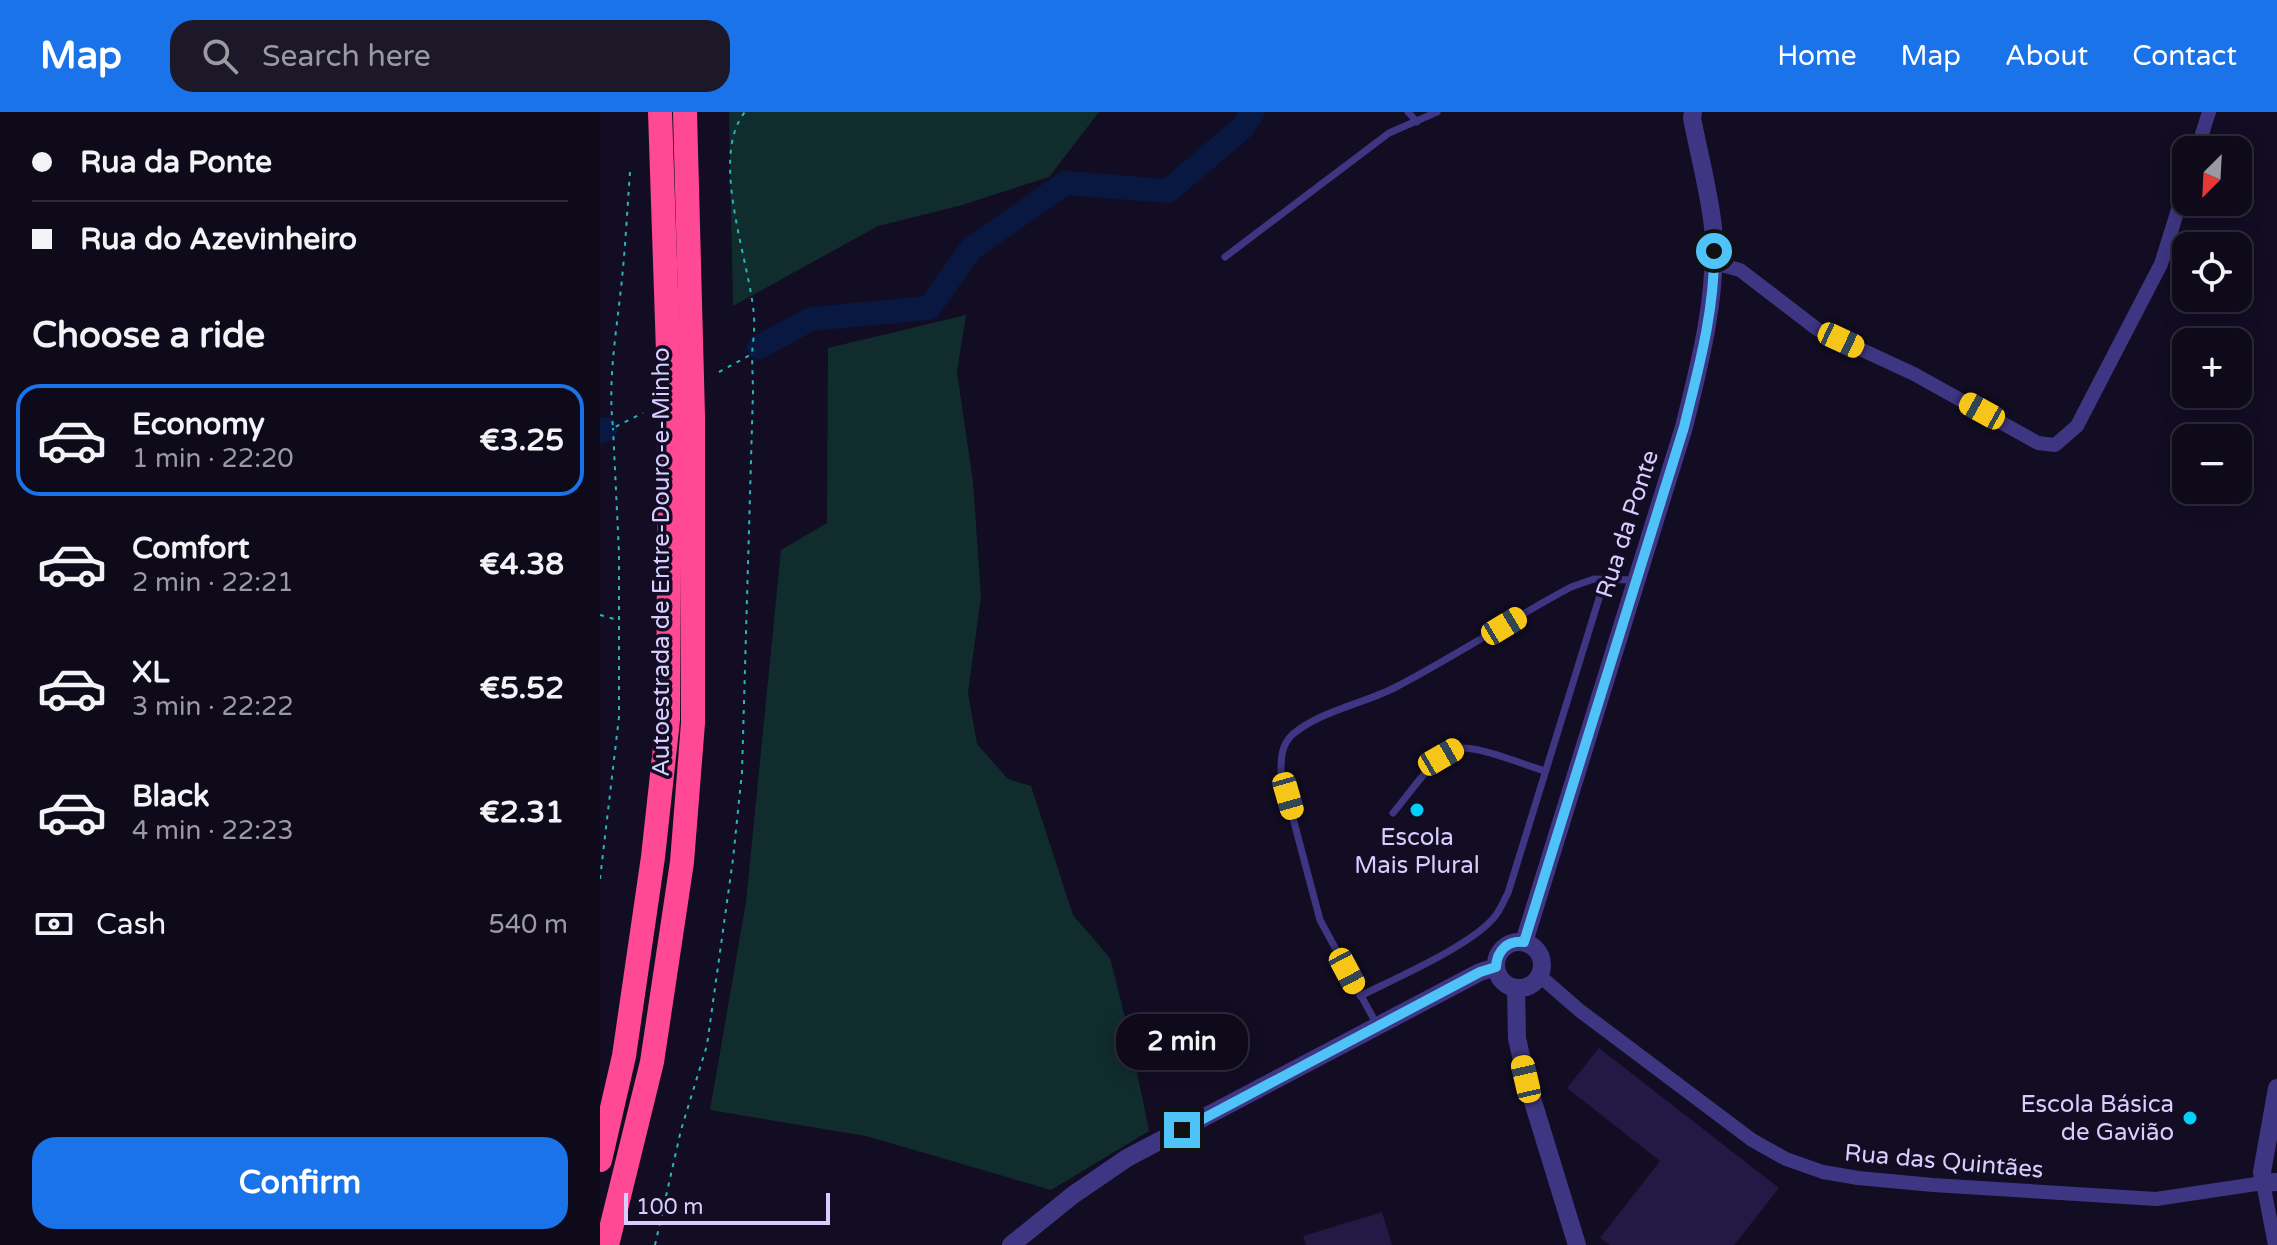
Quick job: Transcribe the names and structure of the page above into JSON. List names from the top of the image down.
{
  "streets": {
    "highway": ["Autoestrada de Entre-Douro-e-Minho"],
    "street": ["Rua da Ponte", "Rua das Quintães"]
  },
  "crossings": [
    ["Rua da Ponte", "Rua das Quintães"]
  ],
  "places": ["Escola Mais Plural", "Escola Básica de Gavião"],
  "scale_bar": "100 m",
  "north": "bottom left",
  "page": {
    "header": "Map",
    "search": "Search here",
    "nav": [
      "Home",
      "Map",
      "About",
      "Contact"
    ],
    "banner": ["Rua da Ponte", "Rua do Azevinheiro"],
    "map_buttons": ["+", "−"],
    "heading": "Choose a ride",
    "list": [
      {
        "name": "Economy",
        "note": "1 min · 22:20",
        "value": "€3.25"
      },
      {
        "name": "Comfort",
        "note": "2 min · 22:21",
        "value": "€4.38"
      },
      {
        "name": "XL",
        "note": "3 min · 22:22",
        "value": "€5.52"
      },
      {
        "name": "Black",
        "note": "4 min · 22:23",
        "value": "€2.31"
      }
    ],
    "pay": ["Cash", "540 m"],
    "bubble": "2 min",
    "buttons": "Confirm",
    "scale": "100 m"
  }
}
